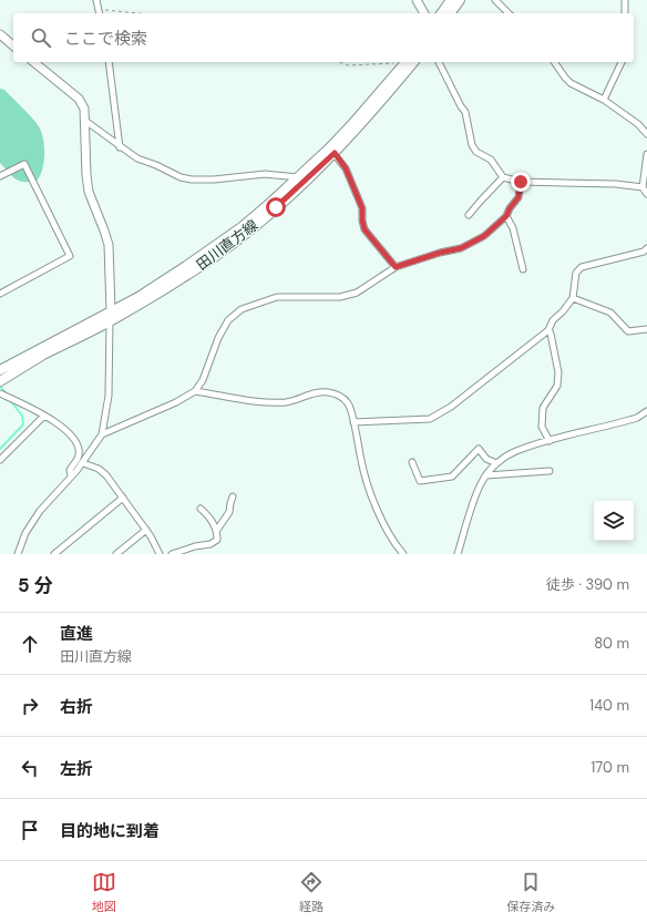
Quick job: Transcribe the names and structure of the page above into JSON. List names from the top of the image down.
{
  "streets": {
    "main road": ["田川直方線"]
  },
  "page": {
    "search": "ここで検索",
    "heading": ["5 分", "徒歩 · 390 m"],
    "list": [
      ["直進", "田川直方線", "80 m"],
      ["右折", "140 m"],
      ["左折", "170 m"],
      "目的地に到着"
    ],
    "nav": ["地図", "経路", "保存済み"]
  }
}
